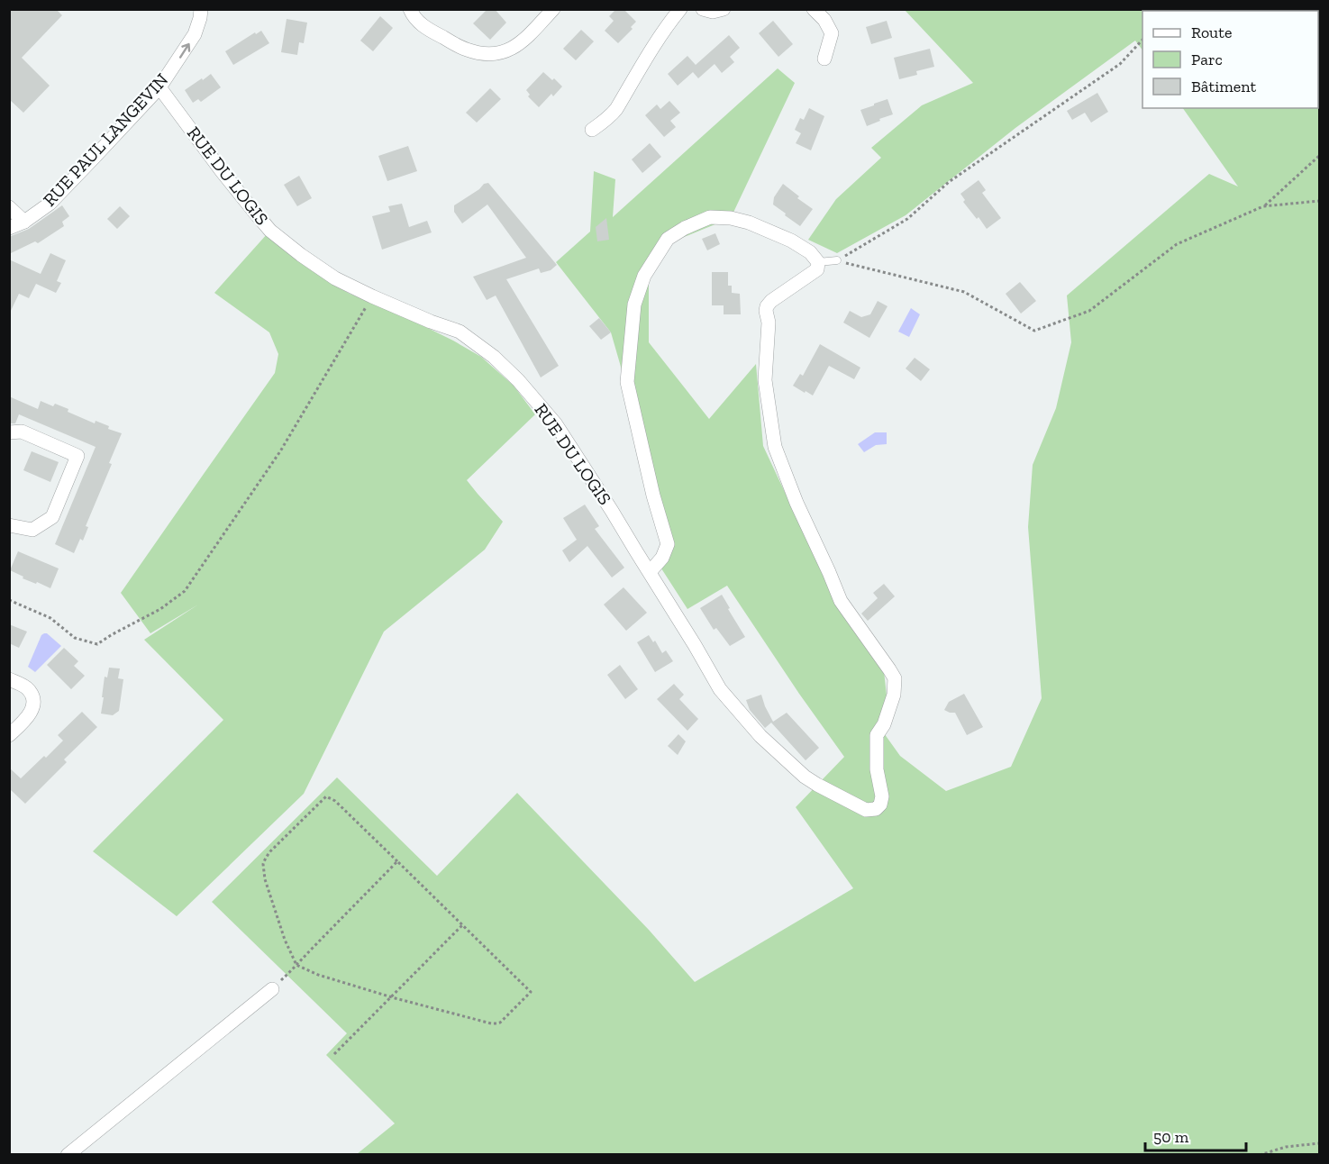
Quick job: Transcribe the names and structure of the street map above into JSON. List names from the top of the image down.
{
  "streets": {
    "street": ["RUE PAUL LANGEVIN", "RUE DU LOGIS"]
  },
  "crossings": [
    ["RUE PAUL LANGEVIN", "RUE DU LOGIS"]
  ],
  "legend": ["Route", "Parc", "Bâtiment"],
  "scale_bar": "50 m"
}
